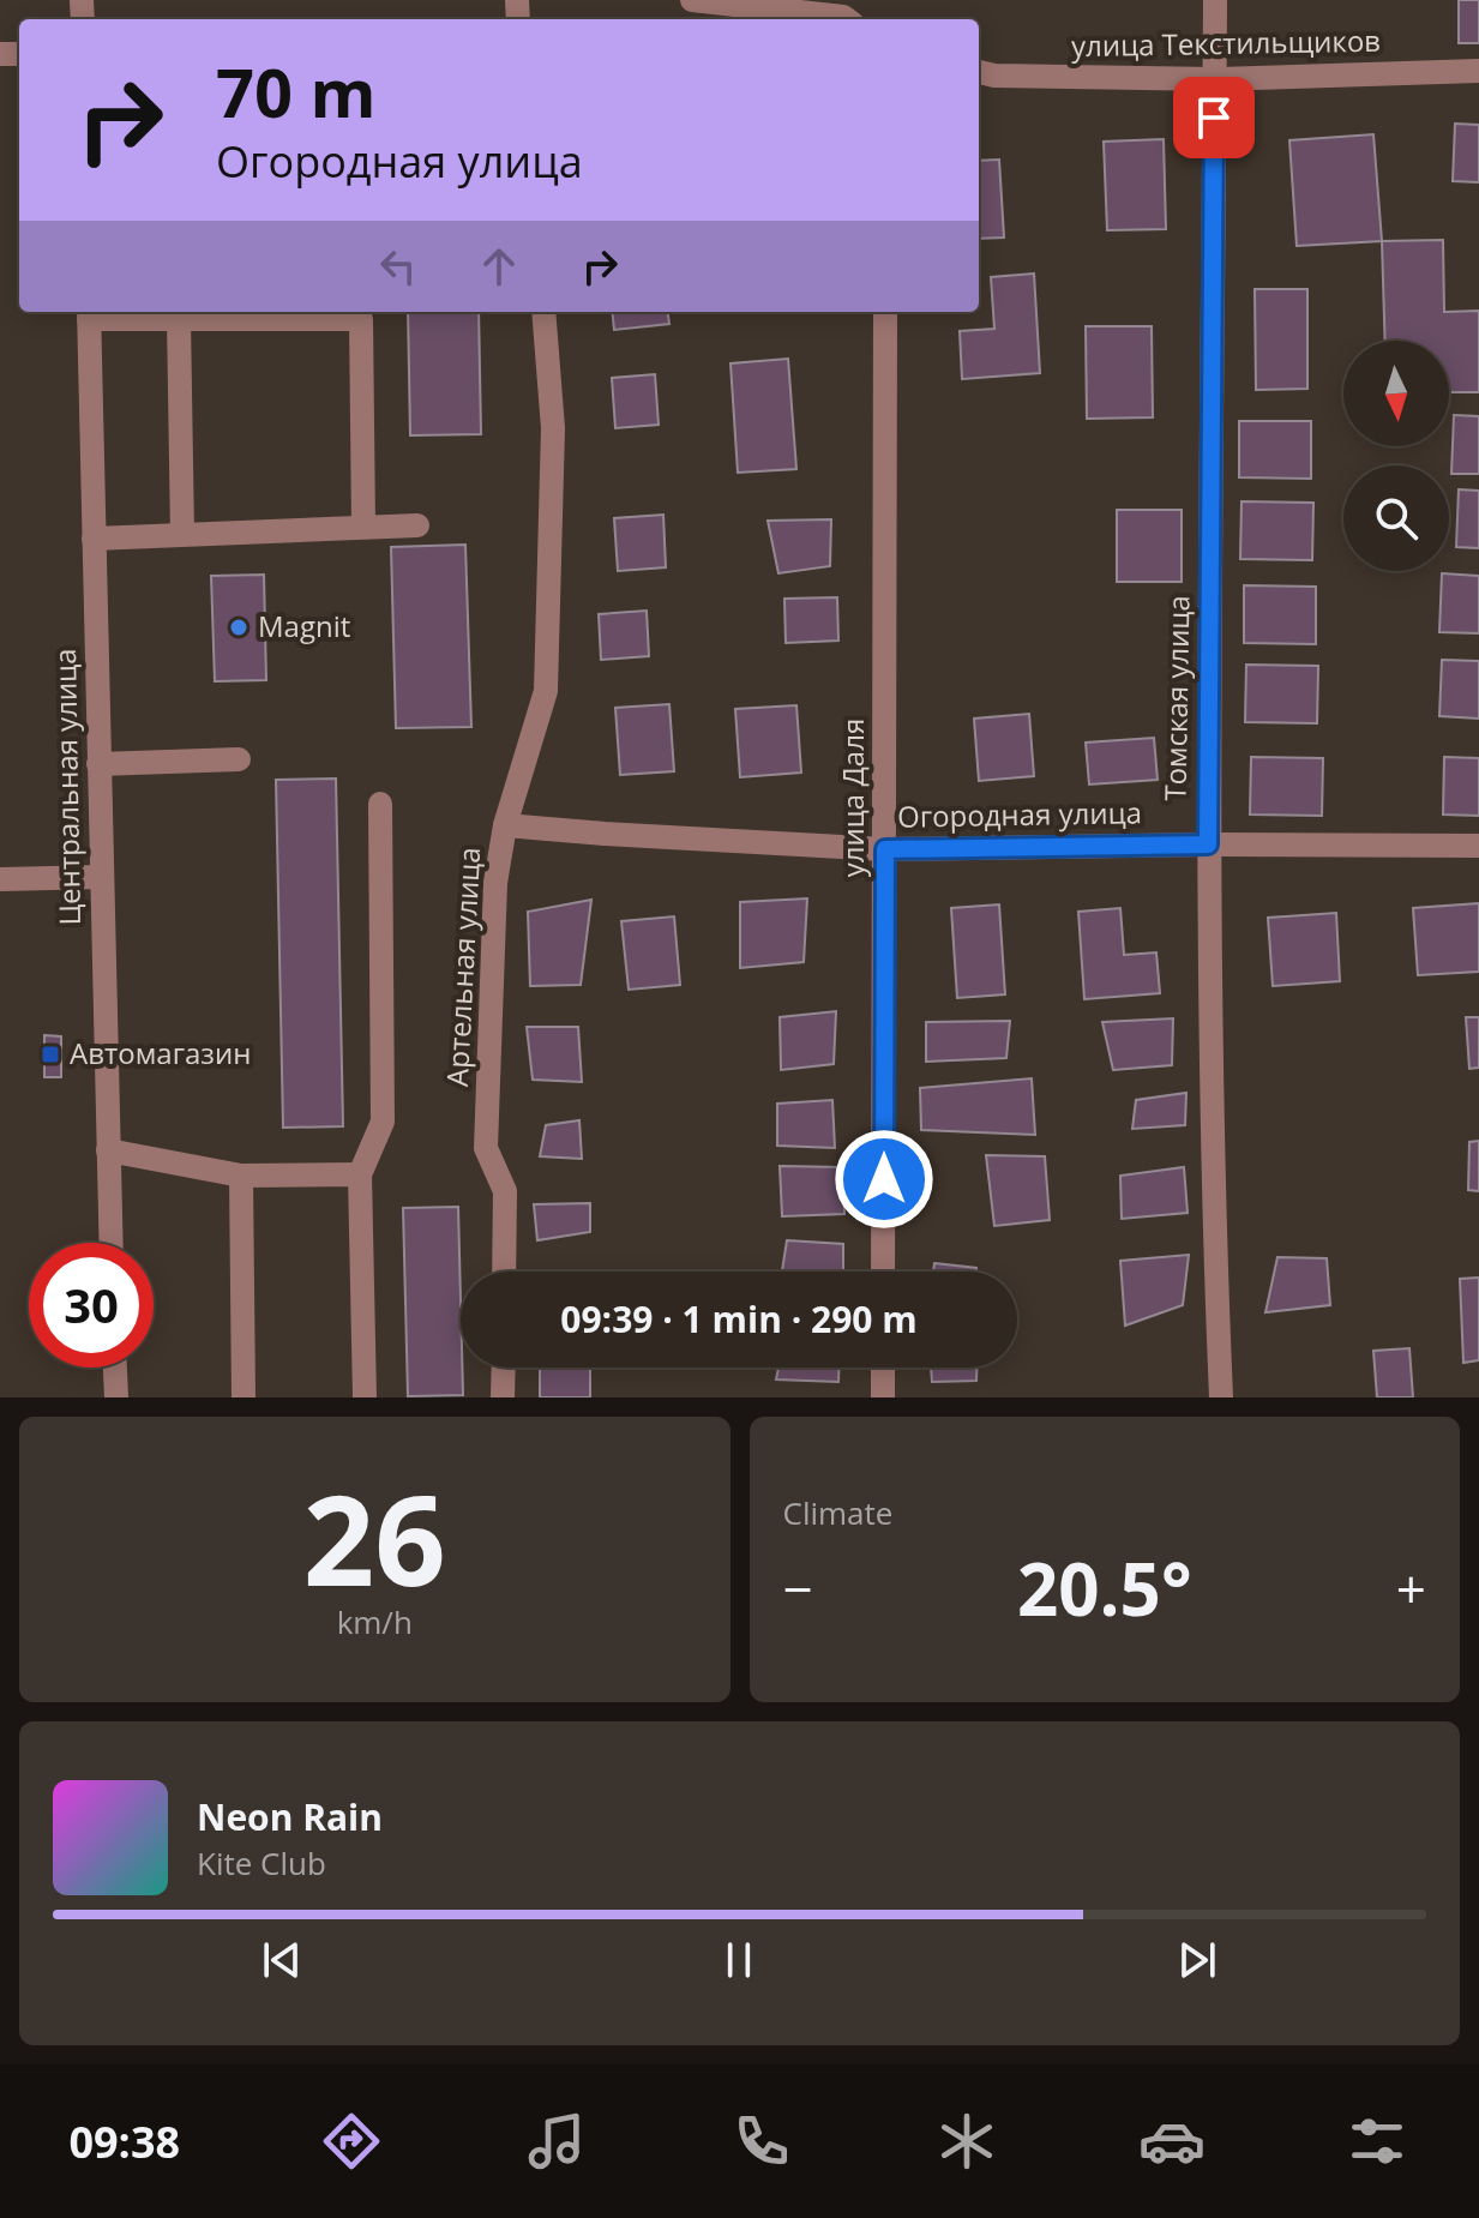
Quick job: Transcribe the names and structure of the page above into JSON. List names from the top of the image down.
{
  "streets": {
    "street": [
      "улица Текстильщиков",
      "Томская улица",
      "Центральная улица",
      "улица Даля",
      "Огородная улица",
      "Артельная улица"
    ]
  },
  "crossings": [
    ["улица Текстильщиков", "Томская улица"],
    ["Томская улица", "Огородная улица"],
    ["улица Даля", "Огородная улица"],
    ["Огородная улица", "Артельная улица"]
  ],
  "places": {
    "other": ["Magnit"],
    "transit": ["Автомагазин"]
  },
  "north": "bottom",
  "page": {
    "turn": ["70 m", "Огородная улица"],
    "limit": "30",
    "trip": "09:39 · 1 min · 290 m",
    "tile": [
      ["26", "km/h"],
      "Climate"
    ],
    "heat": ["−", "20.5°", "+"],
    "song": ["Neon Rain", "Kite Club"],
    "tabs": "09:38"
  }
}
